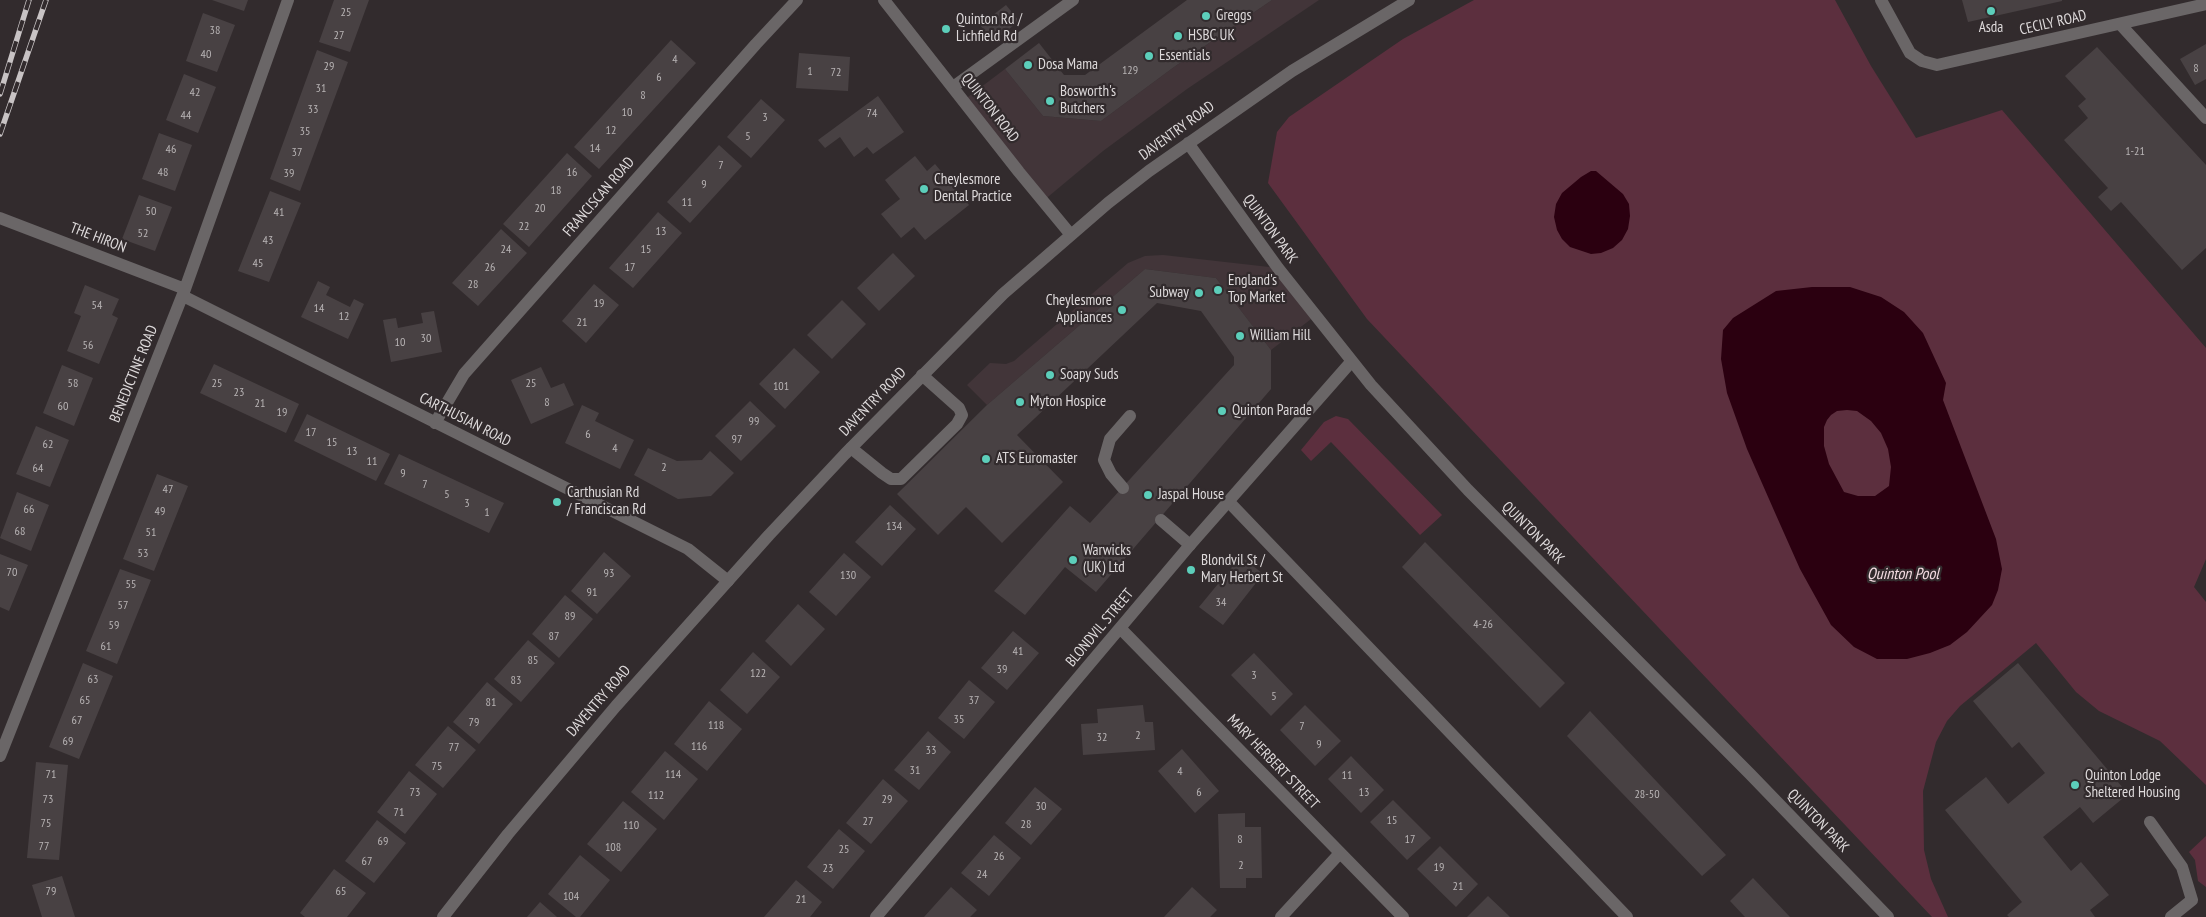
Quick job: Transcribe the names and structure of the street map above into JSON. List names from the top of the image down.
{
  "streets": {
    "street": [
      "CECILY ROAD",
      "QUINTON ROAD",
      "DAVENTRY ROAD",
      "FRANCISCAN ROAD",
      "QUINTON PARK",
      "THE HIRON",
      "BENEDICTINE ROAD",
      "CARTHUSIAN ROAD",
      "BLONDVIL STREET",
      "MARY HERBERT STREET"
    ]
  },
  "crossings": [
    ["QUINTON ROAD", "DAVENTRY ROAD"],
    ["DAVENTRY ROAD", "QUINTON PARK"],
    ["DAVENTRY ROAD", "CARTHUSIAN ROAD"],
    ["FRANCISCAN ROAD", "CARTHUSIAN ROAD"],
    ["QUINTON PARK", "BLONDVIL STREET"],
    ["THE HIRON", "BENEDICTINE ROAD"],
    ["THE HIRON", "CARTHUSIAN ROAD"],
    ["BENEDICTINE ROAD", "CARTHUSIAN ROAD"],
    ["BLONDVIL STREET", "MARY HERBERT STREET"]
  ],
  "water": ["Quinton Pool"],
  "places": [
    "Asda",
    "Greggs",
    "Quinton Rd / Lichfield Rd",
    "HSBC UK",
    "Essentials",
    "Dosa Mama",
    "Bosworth's Butchers",
    "Cheylesmore Dental Practice",
    "England's Top Market",
    "Subway",
    "Cheylesmore Appliances",
    "William Hill",
    "Soapy Suds",
    "Myton Hospice",
    "Quinton Parade",
    "ATS Euromaster",
    "Jaspal House",
    "Carthusian Rd / Franciscan Rd",
    "Warwicks (UK) Ltd",
    "Blondvil St / Mary Herbert St",
    "Quinton Lodge Sheltered Housing"
  ],
  "house_numbers": [
    "25",
    "38",
    "27",
    "40",
    "4",
    "29",
    "8",
    "129",
    "1",
    "72",
    "6",
    "31",
    "42",
    "8",
    "33",
    "10",
    "74",
    "44",
    "3",
    "12",
    "35",
    "5",
    "14",
    "46",
    "1-21",
    "37",
    "7",
    "48",
    "16",
    "39",
    "9",
    "18",
    "11",
    "20",
    "50",
    "41",
    "22",
    "13",
    "52",
    "43",
    "24",
    "15",
    "45",
    "26",
    "17",
    "28",
    "19",
    "54",
    "14",
    "12",
    "21",
    "30",
    "10",
    "56",
    "58",
    "25",
    "25",
    "101",
    "23",
    "8",
    "21",
    "60",
    "19",
    "99",
    "17",
    "6",
    "97",
    "15",
    "62",
    "4",
    "13",
    "11",
    "2",
    "64",
    "9",
    "7",
    "47",
    "5",
    "3",
    "66",
    "49",
    "1",
    "134",
    "68",
    "51",
    "53",
    "70",
    "93",
    "130",
    "55",
    "91",
    "34",
    "57",
    "89",
    "4-26",
    "59",
    "87",
    "61",
    "41",
    "85",
    "39",
    "122",
    "3",
    "63",
    "83",
    "5",
    "65",
    "37",
    "81",
    "35",
    "67",
    "79",
    "118",
    "7",
    "2",
    "32",
    "69",
    "9",
    "116",
    "77",
    "33",
    "75",
    "31",
    "4",
    "71",
    "114",
    "11",
    "73",
    "6",
    "13",
    "28-50",
    "112",
    "73",
    "29",
    "30",
    "71",
    "15",
    "27",
    "75",
    "28",
    "110",
    "8",
    "17",
    "69",
    "77",
    "108",
    "25",
    "26",
    "67",
    "2",
    "19",
    "23",
    "24",
    "21",
    "79",
    "65",
    "104",
    "21"
  ]
}
